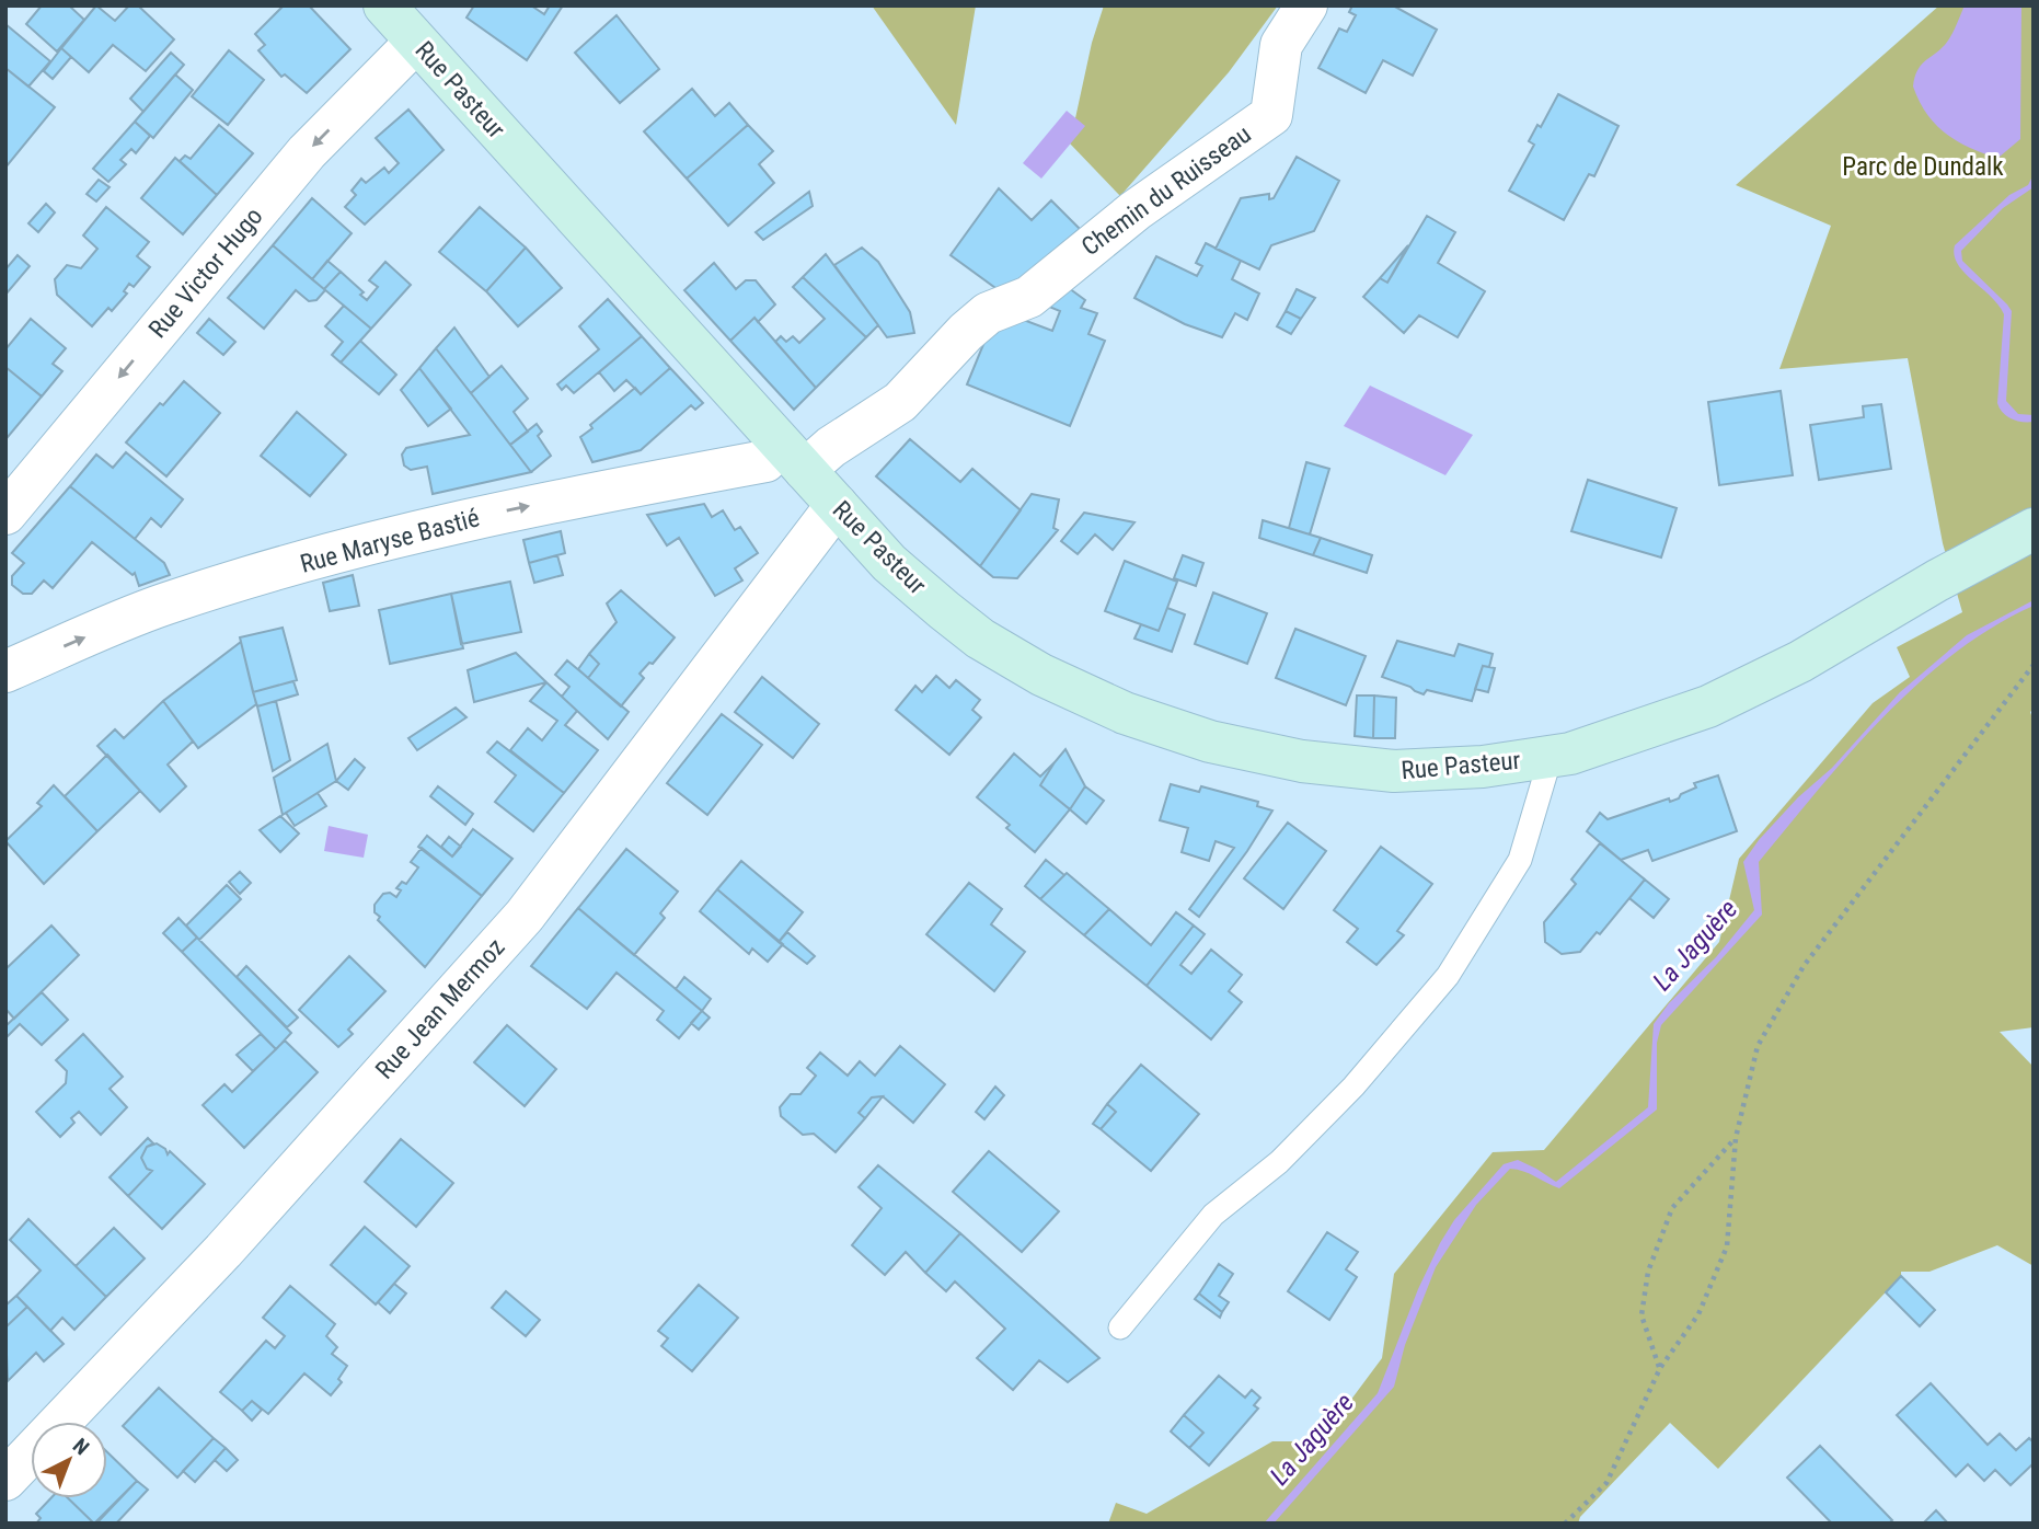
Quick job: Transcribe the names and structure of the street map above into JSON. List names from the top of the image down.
{
  "streets": {
    "street": [
      "Rue Pasteur",
      "Chemin du Ruisseau",
      "Rue Victor Hugo",
      "Rue Maryse Bastié",
      "Rue Jean Mermoz"
    ]
  },
  "crossings": [
    ["Rue Pasteur", "Chemin du Ruisseau"],
    ["Rue Pasteur", "Rue Victor Hugo"],
    ["Rue Pasteur", "Rue Maryse Bastié"],
    ["Rue Pasteur", "Rue Jean Mermoz"],
    ["Chemin du Ruisseau", "Rue Maryse Bastié"]
  ],
  "one_way": ["Rue Victor Hugo", "Rue Maryse Bastié"],
  "water": ["La Jaguère"],
  "parks": ["Parc de Dundalk"],
  "north": "top right"
}
